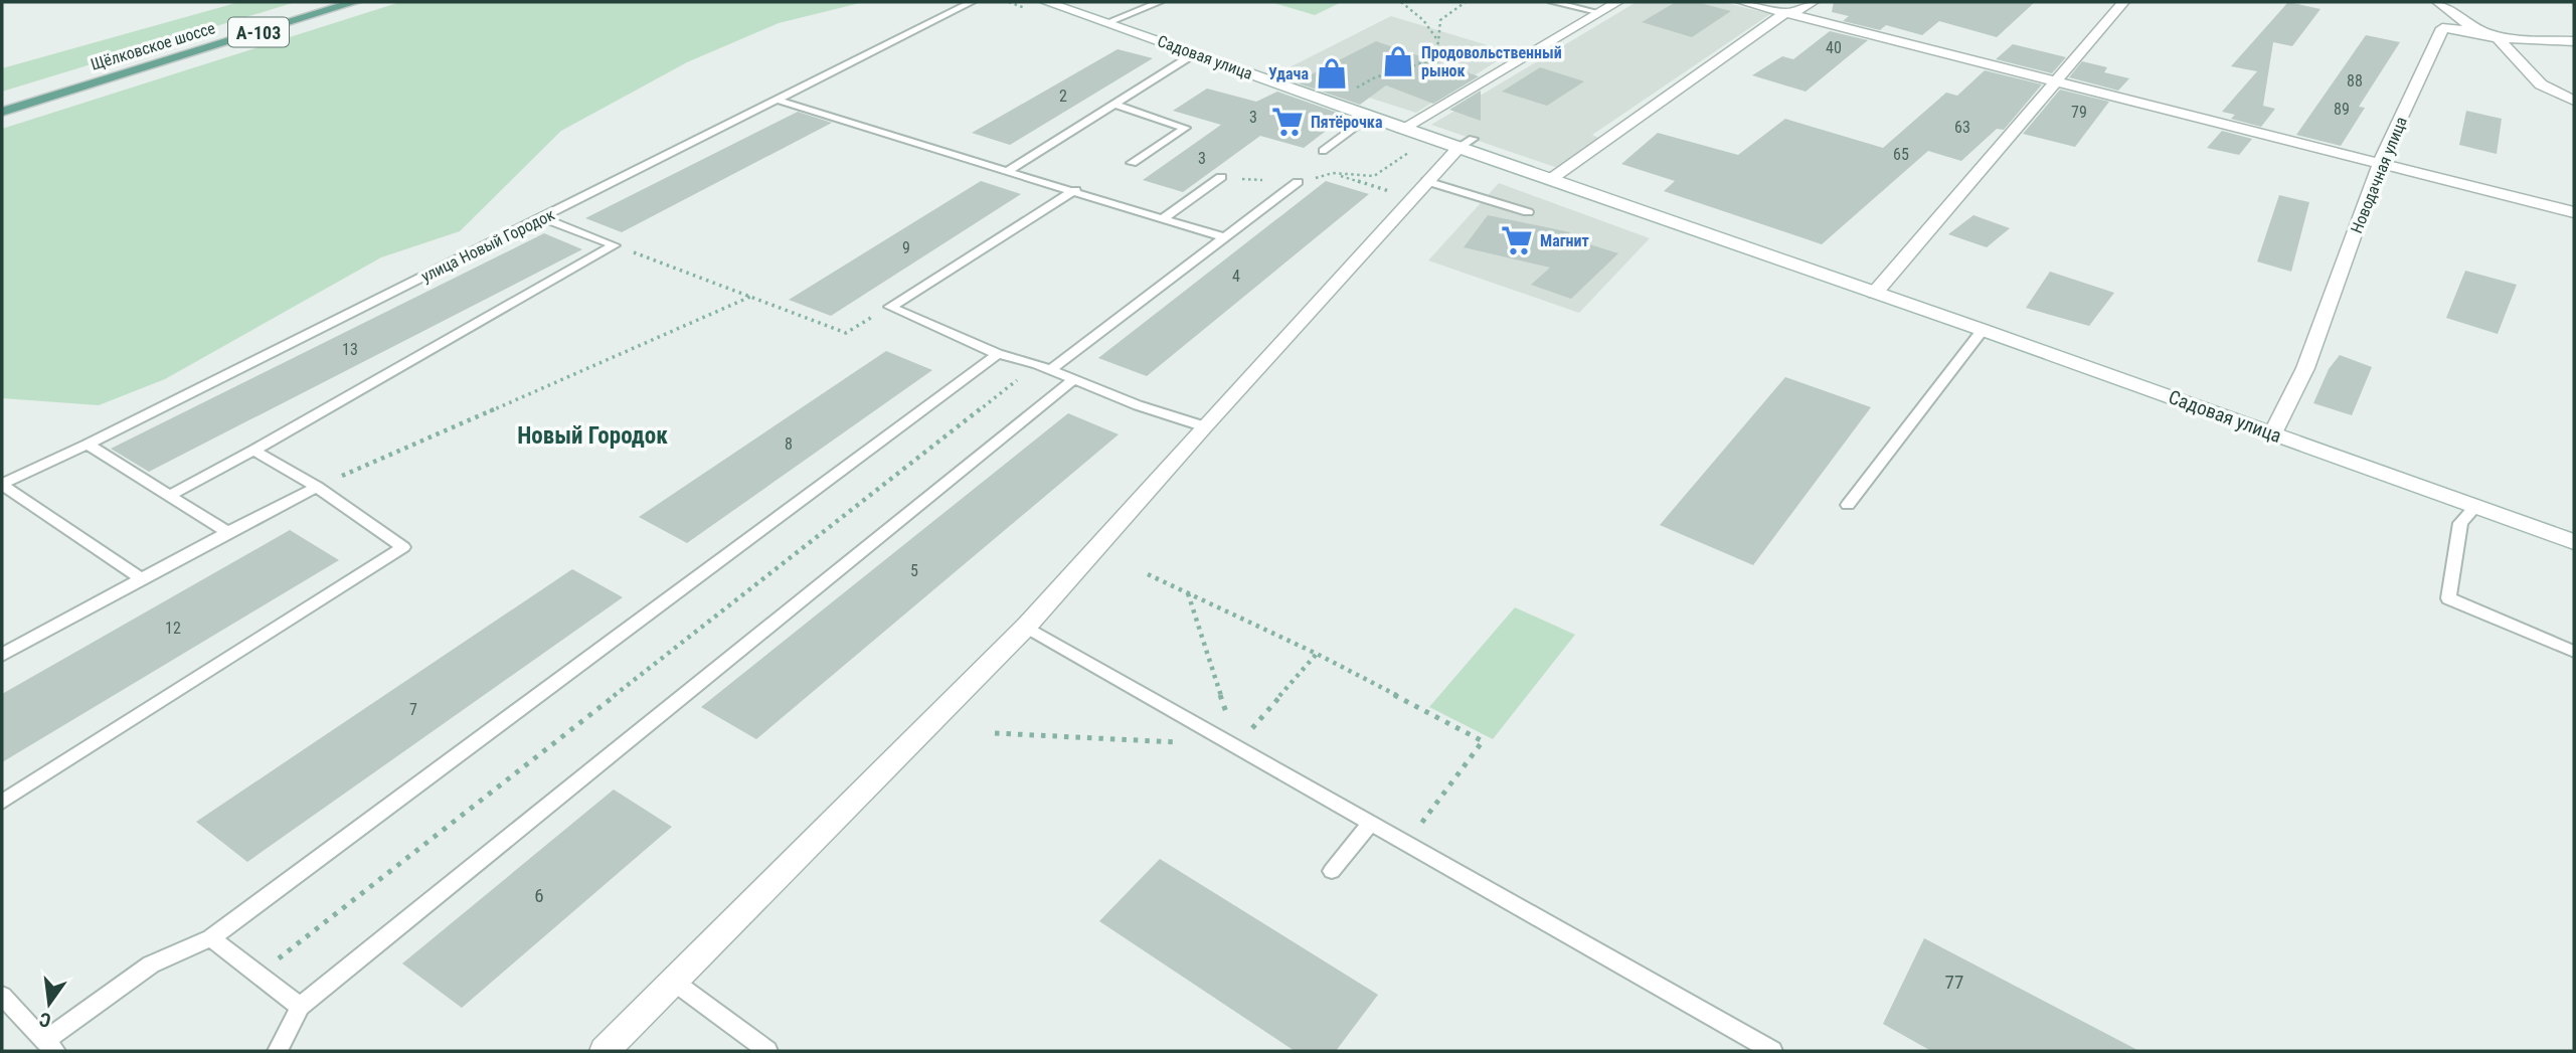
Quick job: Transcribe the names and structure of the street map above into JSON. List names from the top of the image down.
{
  "streets": {
    "main road": ["А-103", "Щёлковское шоссе"],
    "street": ["Садовая улица", "Новодачная улица"],
    "lane": ["улица Новый Городок"]
  },
  "crossings": [
    ["Садовая улица", "Новодачная улица"]
  ],
  "districts": ["Новый Городок"],
  "places": {
    "shop": ["Продовольственный рынок", "Удача"],
    "supermarket": ["Пятёрочка", "Магнит"]
  },
  "house_numbers": [
    "40",
    "88",
    "2",
    "89",
    "79",
    "3",
    "63",
    "65",
    "3",
    "9",
    "4",
    "13",
    "8",
    "5",
    "12",
    "7",
    "6",
    "77"
  ],
  "north": "bottom"
}
